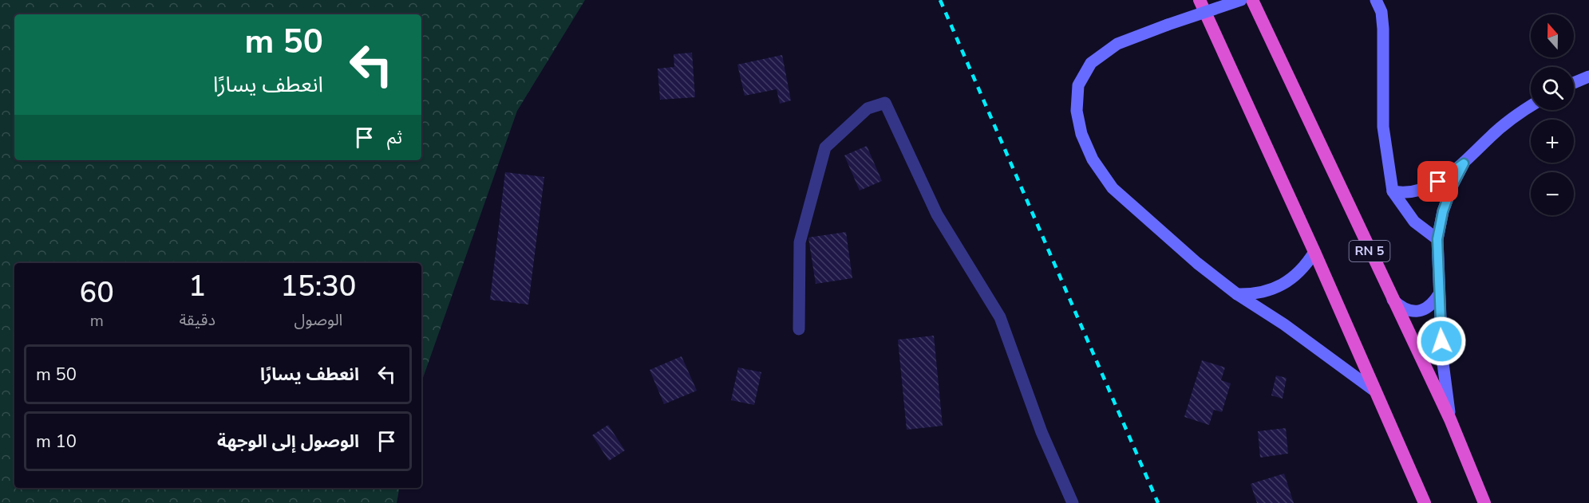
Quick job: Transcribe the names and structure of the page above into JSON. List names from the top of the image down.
{
  "streets": {
    "highway": ["RN 5"]
  },
  "north": "top",
  "page": {
    "map_buttons": ["+", "−"],
    "turn": ["50 m", "انعطف يسارًا"],
    "then": "ثم",
    "eta": [
      "15:30",
      "الوصول",
      "1",
      "دقيقة",
      "60",
      "m"
    ],
    "list": [
      {
        "name": "انعطف يسارًا",
        "value": "50 m"
      },
      {
        "name": "الوصول إلى الوجهة",
        "value": "10 m"
      }
    ]
  }
}
